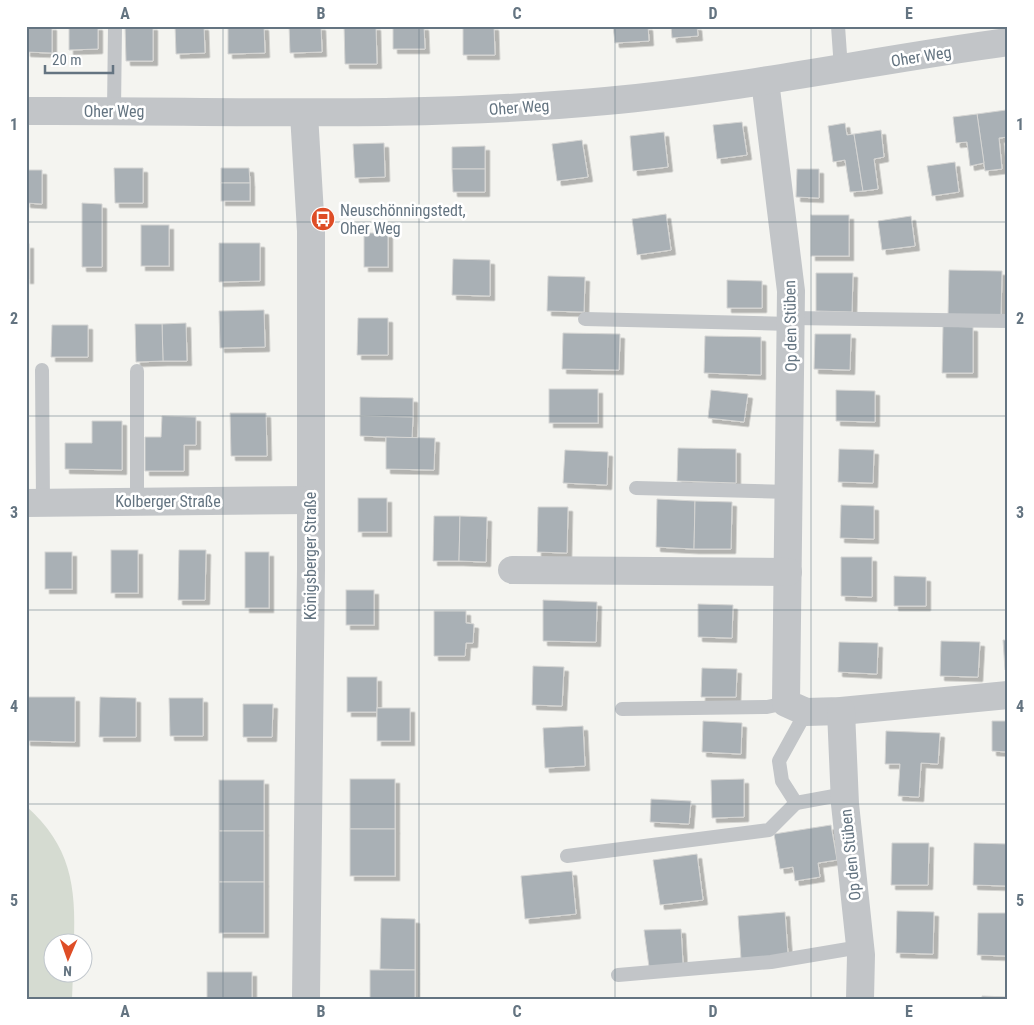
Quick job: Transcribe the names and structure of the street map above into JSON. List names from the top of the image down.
{
  "streets": {
    "street": [
      "Oher Weg",
      "Op den Stüben",
      "Kolberger Straße",
      "Königsberger Straße"
    ]
  },
  "crossings": [
    ["Oher Weg", "Op den Stüben"],
    ["Oher Weg", "Königsberger Straße"],
    ["Kolberger Straße", "Königsberger Straße"]
  ],
  "places": {
    "bus stop": ["Neuschönningstedt, Oher Weg"]
  },
  "scale_bar": "20 m",
  "north": "bottom",
  "grid": {
    "columns": [
      "A",
      "B",
      "C",
      "D",
      "E"
    ],
    "rows": [
      "1",
      "2",
      "3",
      "4",
      "5"
    ]
  }
}
